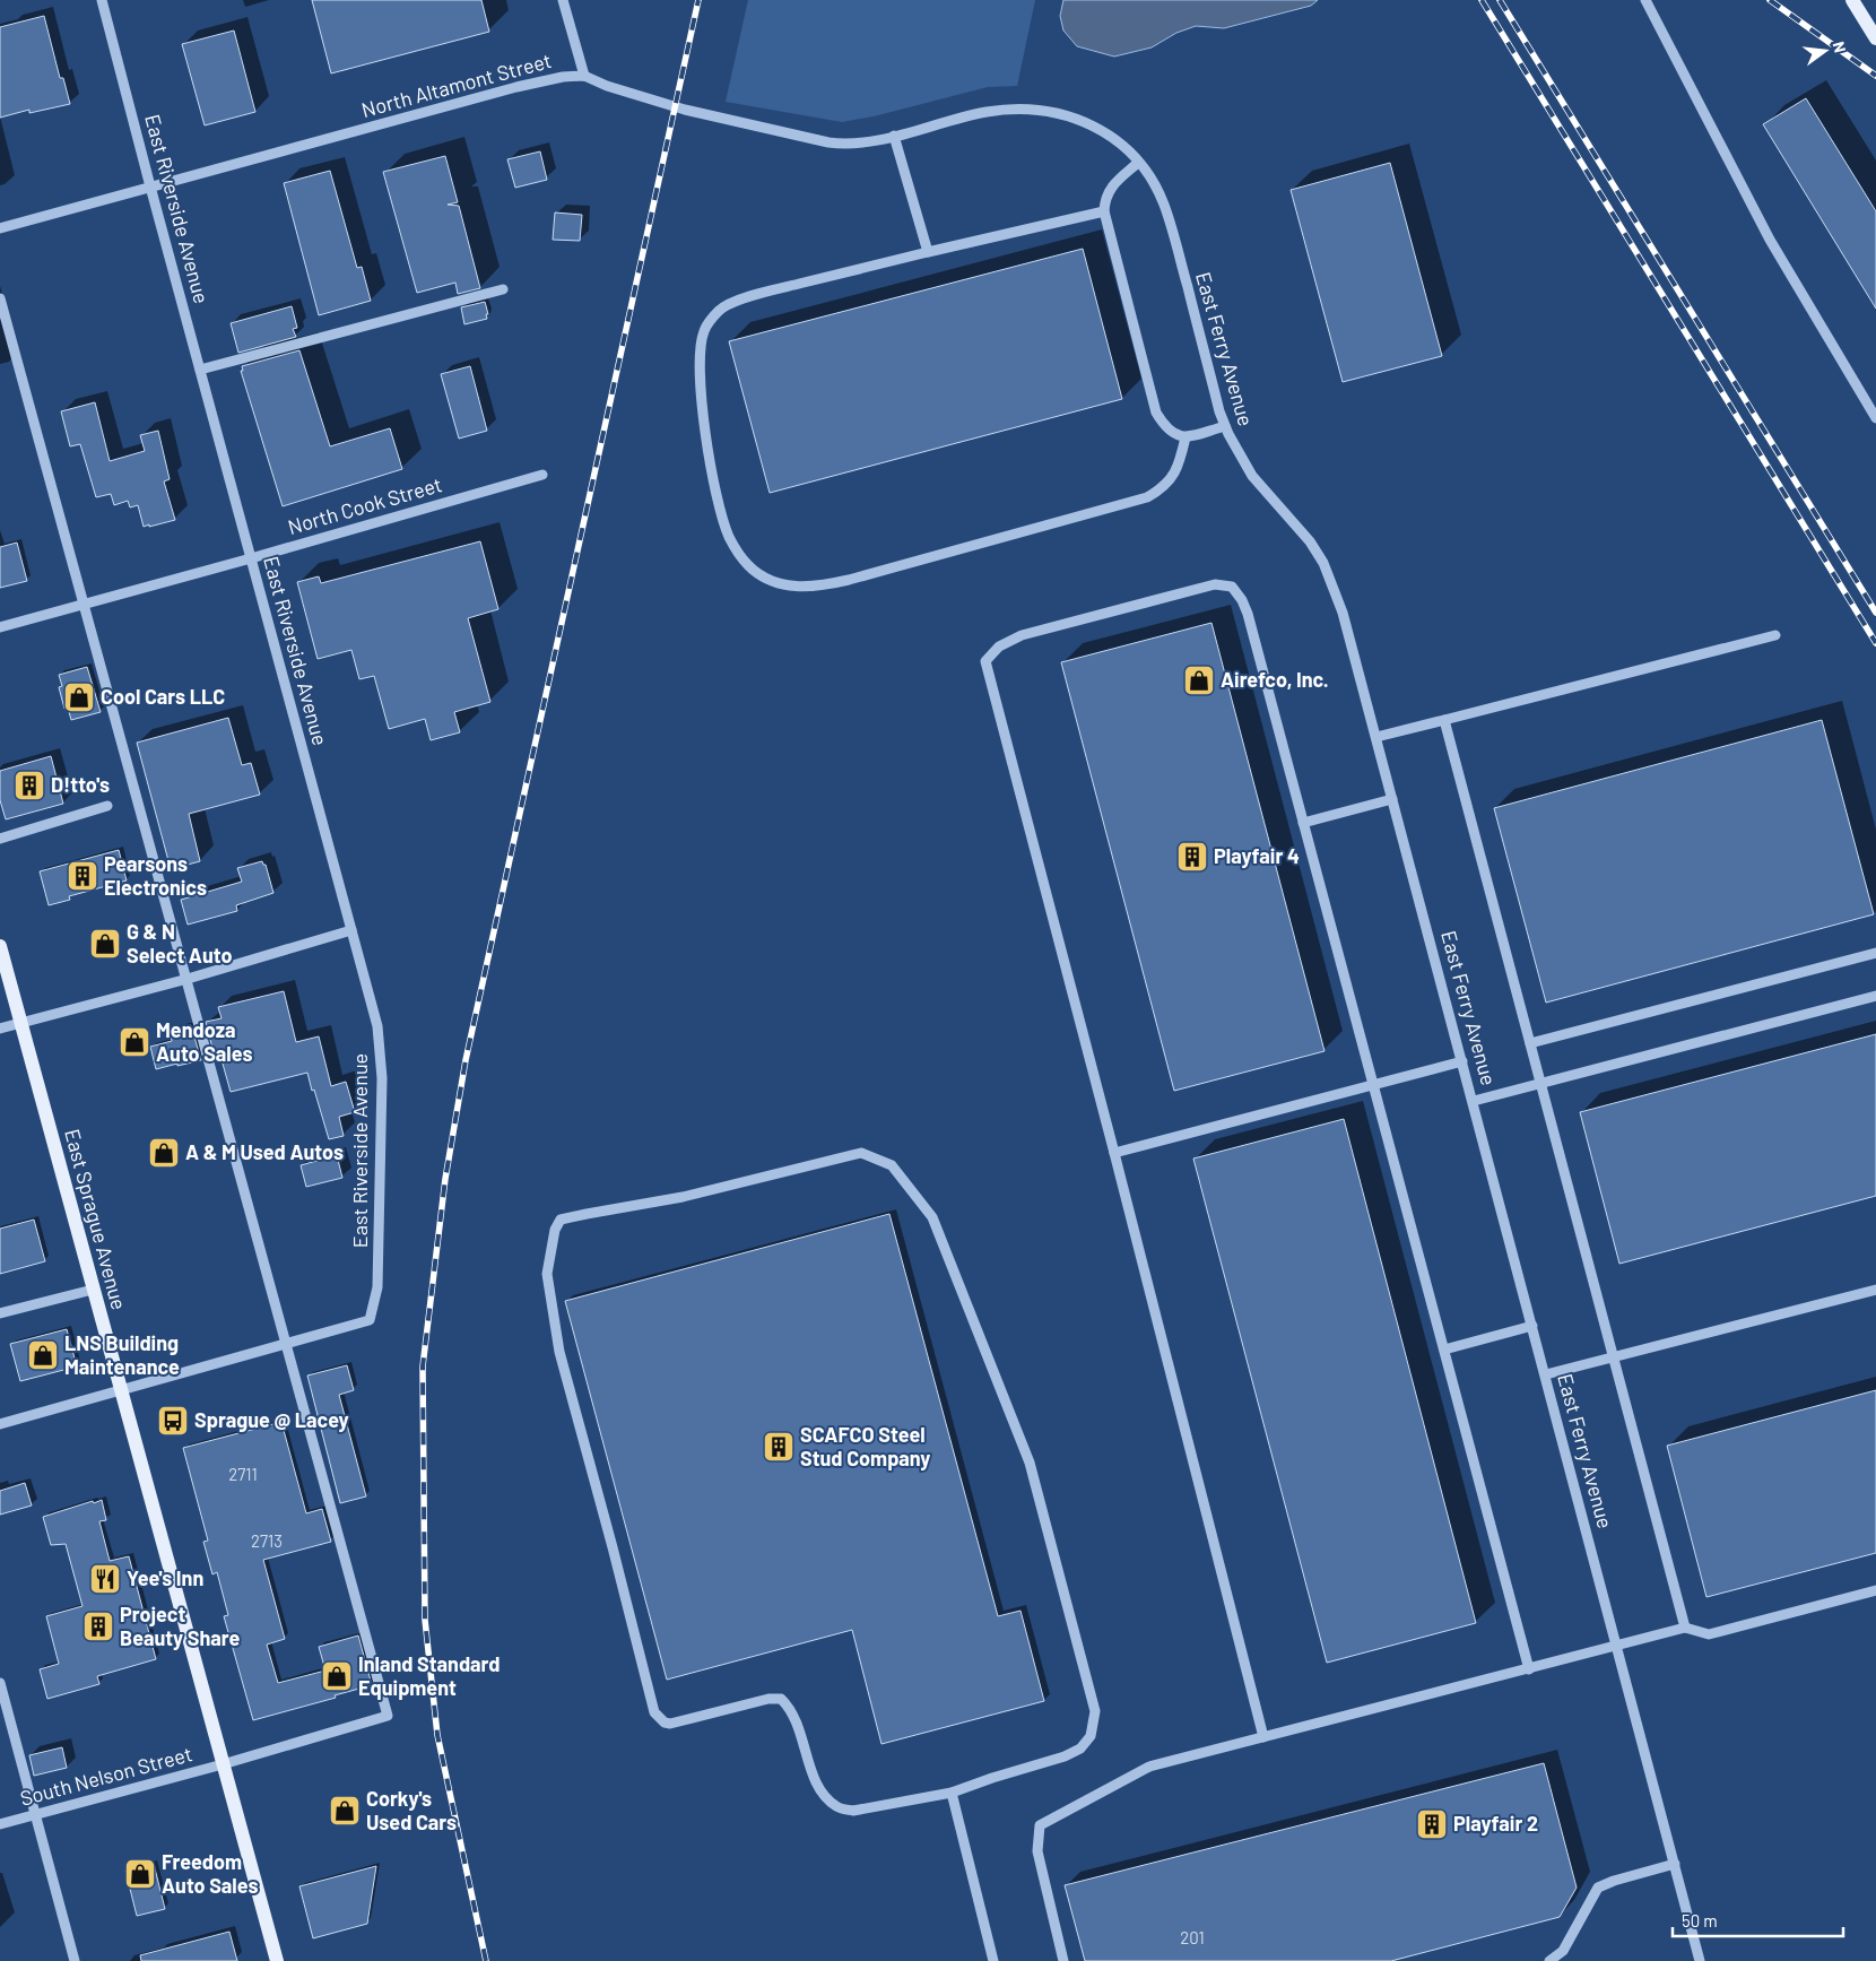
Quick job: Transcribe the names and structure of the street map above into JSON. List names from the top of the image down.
{
  "streets": {
    "main road": ["East Sprague Avenue"],
    "street": [
      "North Altamont Street",
      "East Riverside Avenue",
      "East Ferry Avenue",
      "North Cook Street",
      "South Nelson Street"
    ]
  },
  "crossings": [
    ["North Altamont Street", "East Riverside Avenue"],
    ["North Altamont Street", "East Ferry Avenue"],
    ["East Riverside Avenue", "North Cook Street"],
    ["East Riverside Avenue", "South Nelson Street"],
    ["East Sprague Avenue", "South Nelson Street"]
  ],
  "places": {
    "shop": [
      "Airefco, Inc.",
      "Cool Cars LLC",
      "G & N Select Auto",
      "Mendoza Auto Sales",
      "A & M Used Autos",
      "LNS Building Maintenance",
      "Inland Standard Equipment",
      "Corky's Used Cars",
      "Freedom Auto Sales"
    ],
    "building": [
      "D!tto's",
      "Playfair 4",
      "Pearsons Electronics",
      "SCAFCO Steel Stud Company",
      "Project Beauty Share",
      "Playfair 2"
    ],
    "bus stop": ["Sprague @ Lacey"],
    "restaurant": ["Yee's Inn"]
  },
  "house_numbers": ["2711", "2713", "201"],
  "scale_bar": "50 m",
  "north": "right"
}
